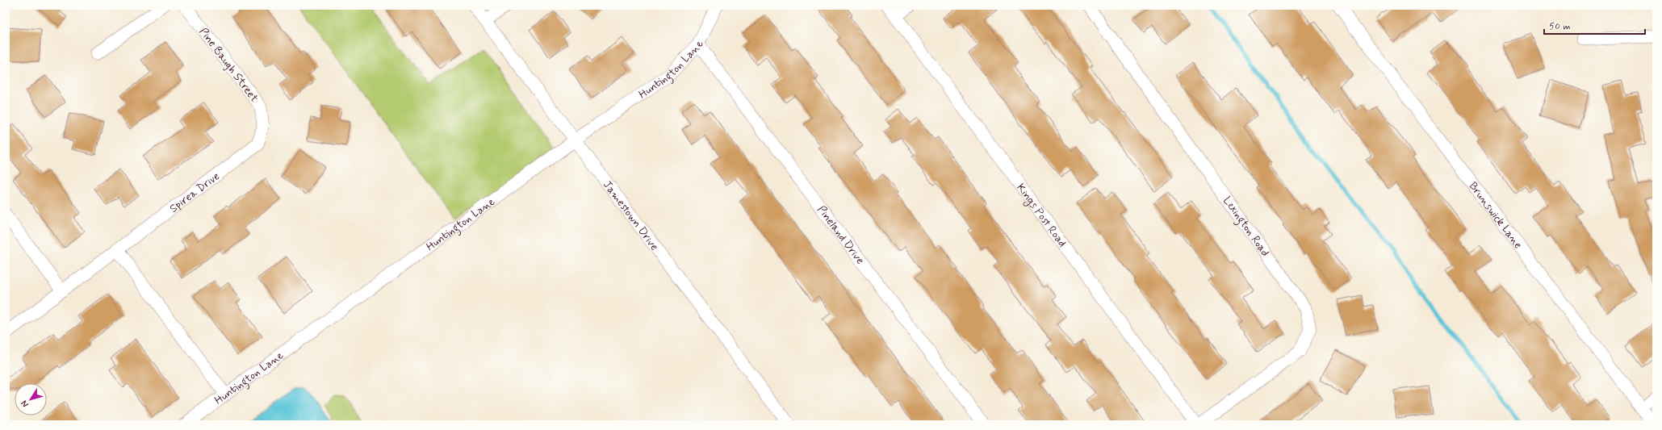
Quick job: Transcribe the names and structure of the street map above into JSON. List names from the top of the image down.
{
  "streets": {
    "street": [
      "Pine Baugh Street",
      "Huntington Lane",
      "Spirea Drive",
      "Kings Post Road",
      "Brunswick Lane",
      "Jamestown Drive",
      "Lexington Road",
      "Pineland Drive"
    ]
  },
  "crossings": [
    ["Pine Baugh Street", "Spirea Drive"],
    ["Huntington Lane", "Jamestown Drive"],
    ["Huntington Lane", "Pineland Drive"],
    ["Kings Post Road", "Lexington Road"]
  ],
  "scale_bar": "50 m",
  "north": "bottom left"
}
